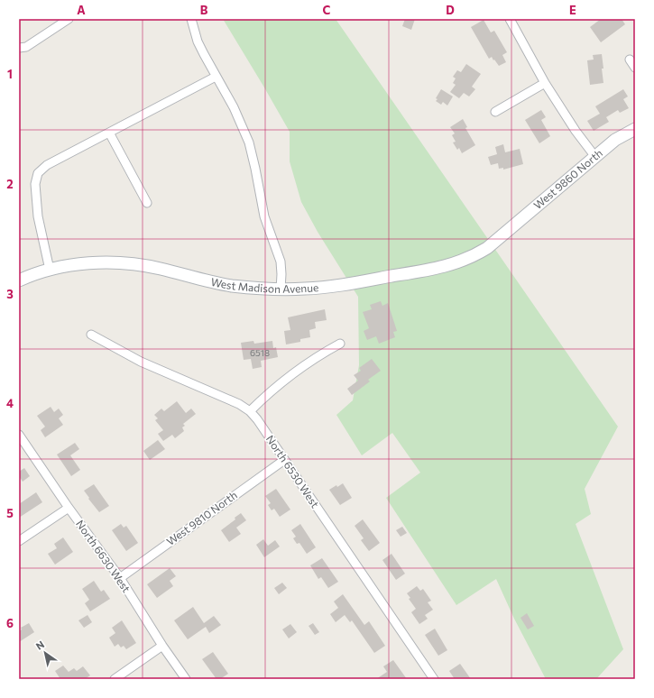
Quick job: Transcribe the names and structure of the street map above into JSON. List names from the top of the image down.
{
  "streets": {
    "street": [
      "West 9860 North",
      "West Madison Avenue",
      "North 6530 West",
      "West 9810 North",
      "North 6630 West"
    ]
  },
  "crossings": [
    ["West 9860 North", "West Madison Avenue"],
    ["North 6530 West", "West 9810 North"],
    ["West 9810 North", "North 6630 West"]
  ],
  "house_numbers": ["6518"],
  "north": "top left",
  "grid": {
    "columns": [
      "A",
      "B",
      "C",
      "D",
      "E"
    ],
    "rows": [
      "1",
      "2",
      "3",
      "4",
      "5",
      "6"
    ]
  }
}
